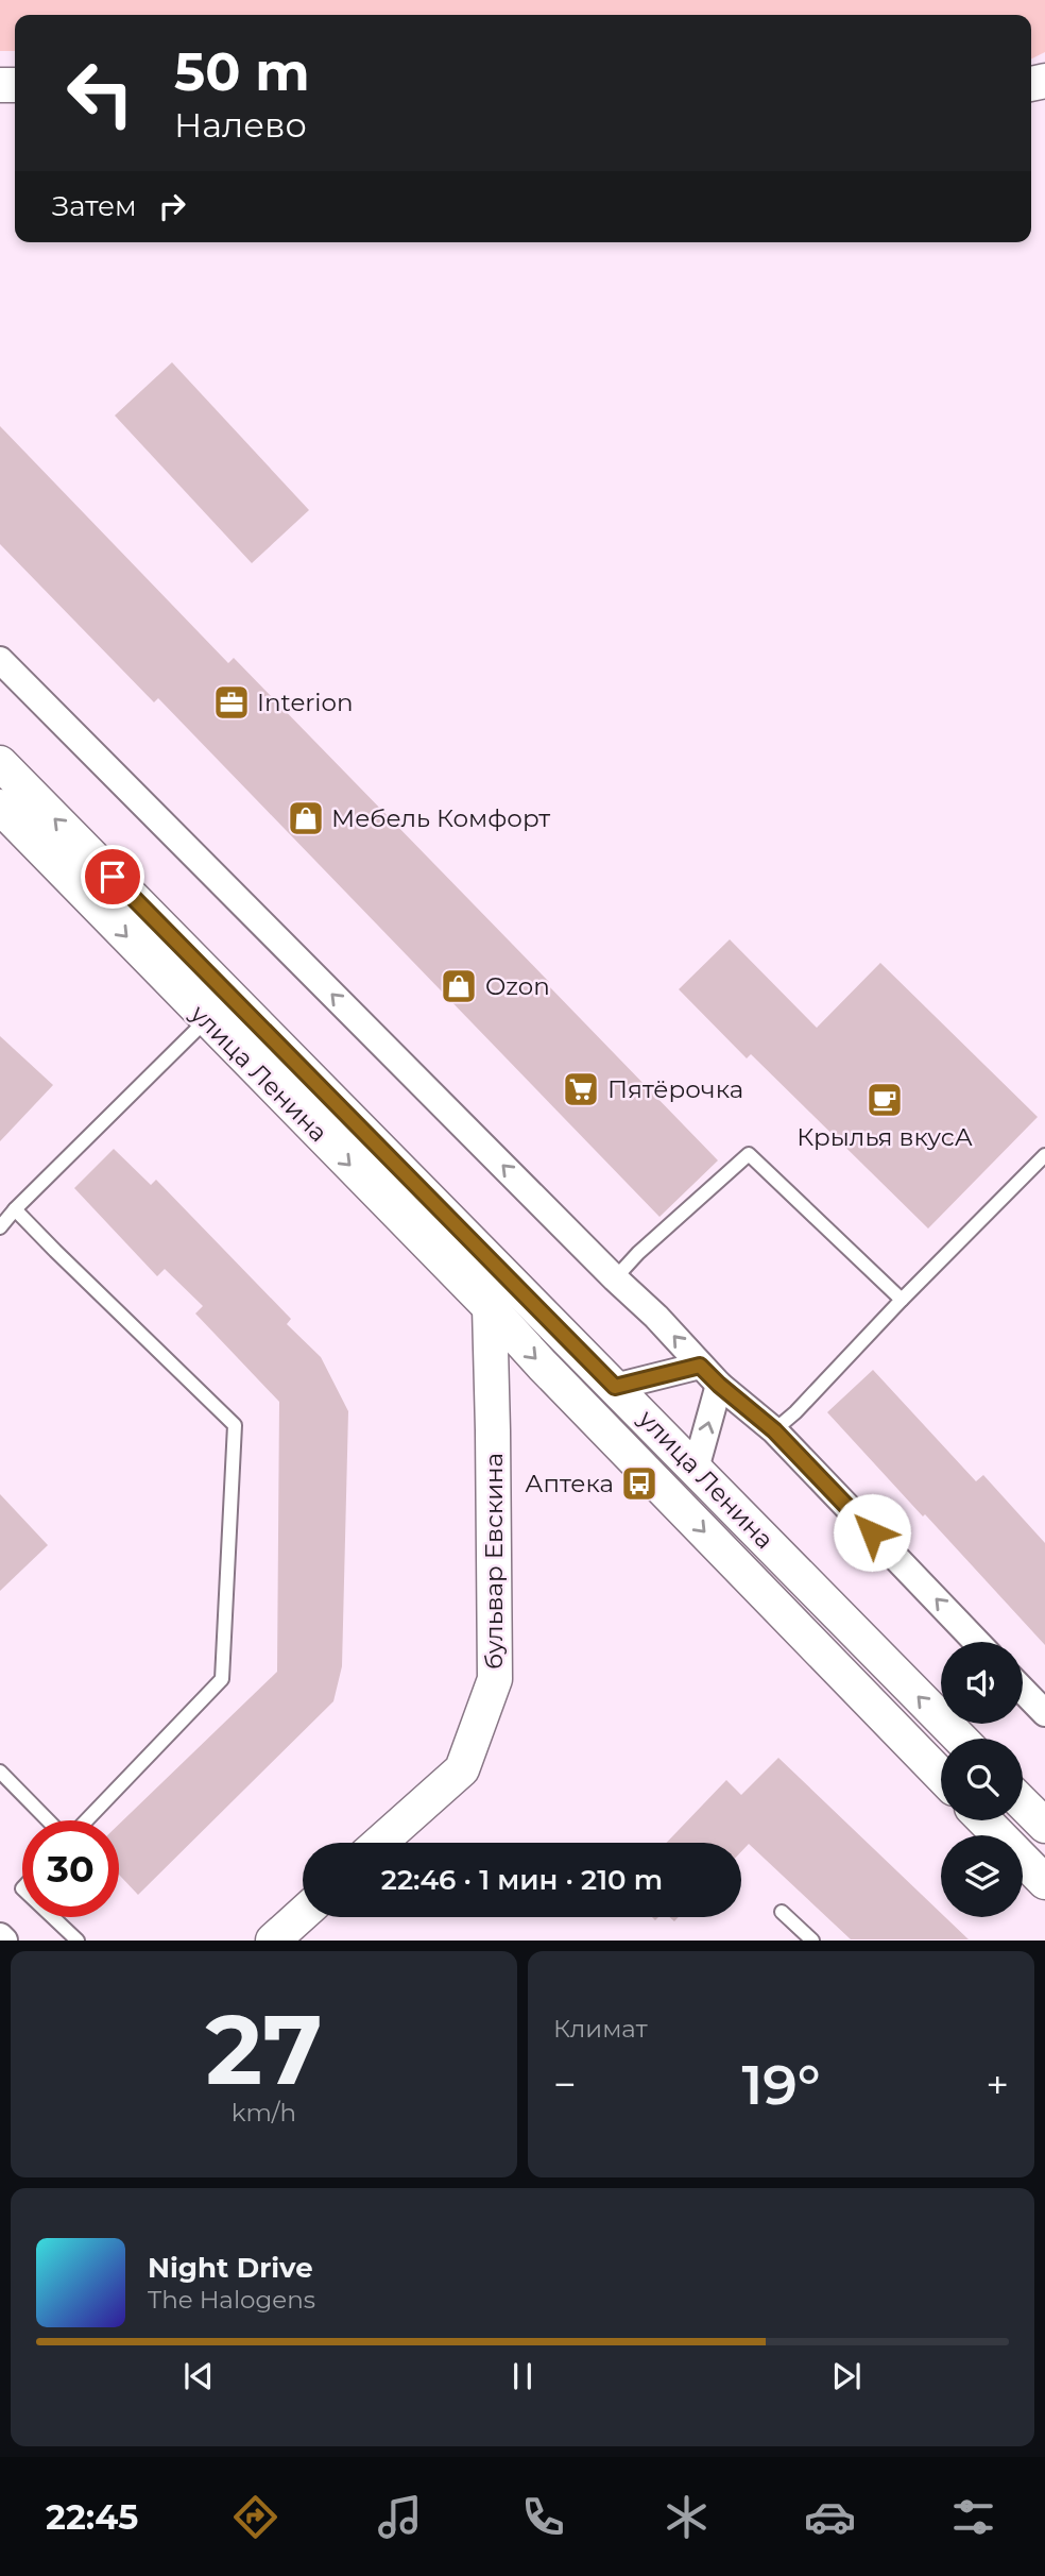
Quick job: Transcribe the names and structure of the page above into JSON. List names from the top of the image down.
{
  "streets": {
    "street": ["улица Ленина", "бульвар Евскина"]
  },
  "crossings": [
    ["улица Ленина", "бульвар Евскина"]
  ],
  "places": {
    "office": ["Interion"],
    "shop": ["Мебель Комфорт", "Ozon"],
    "supermarket": ["Пятёрочка"],
    "cafe": ["Крылья вкусА"],
    "bus stop": ["Аптека"]
  },
  "page": {
    "turn": ["50 m", "Налево"],
    "then": "Затем",
    "limit": "30",
    "trip": "22:46 · 1 мин · 210 m",
    "tile": [
      ["27", "km/h"],
      "Климат"
    ],
    "heat": ["−", "19°", "+"],
    "song": ["Night Drive", "The Halogens"],
    "tabs": "22:45"
  }
}
